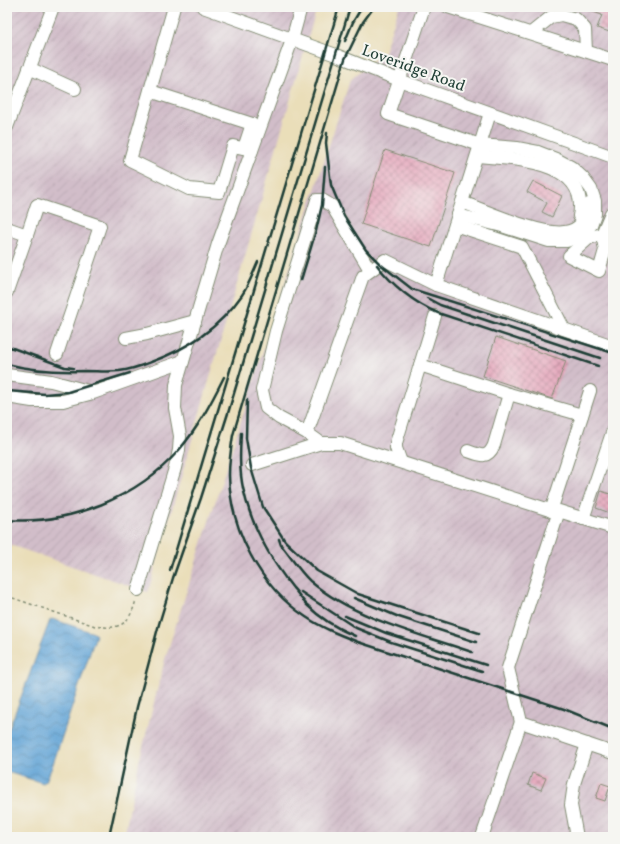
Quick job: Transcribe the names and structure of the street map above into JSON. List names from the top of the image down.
{
  "streets": {
    "street": ["Loveridge Road"]
  }
}
